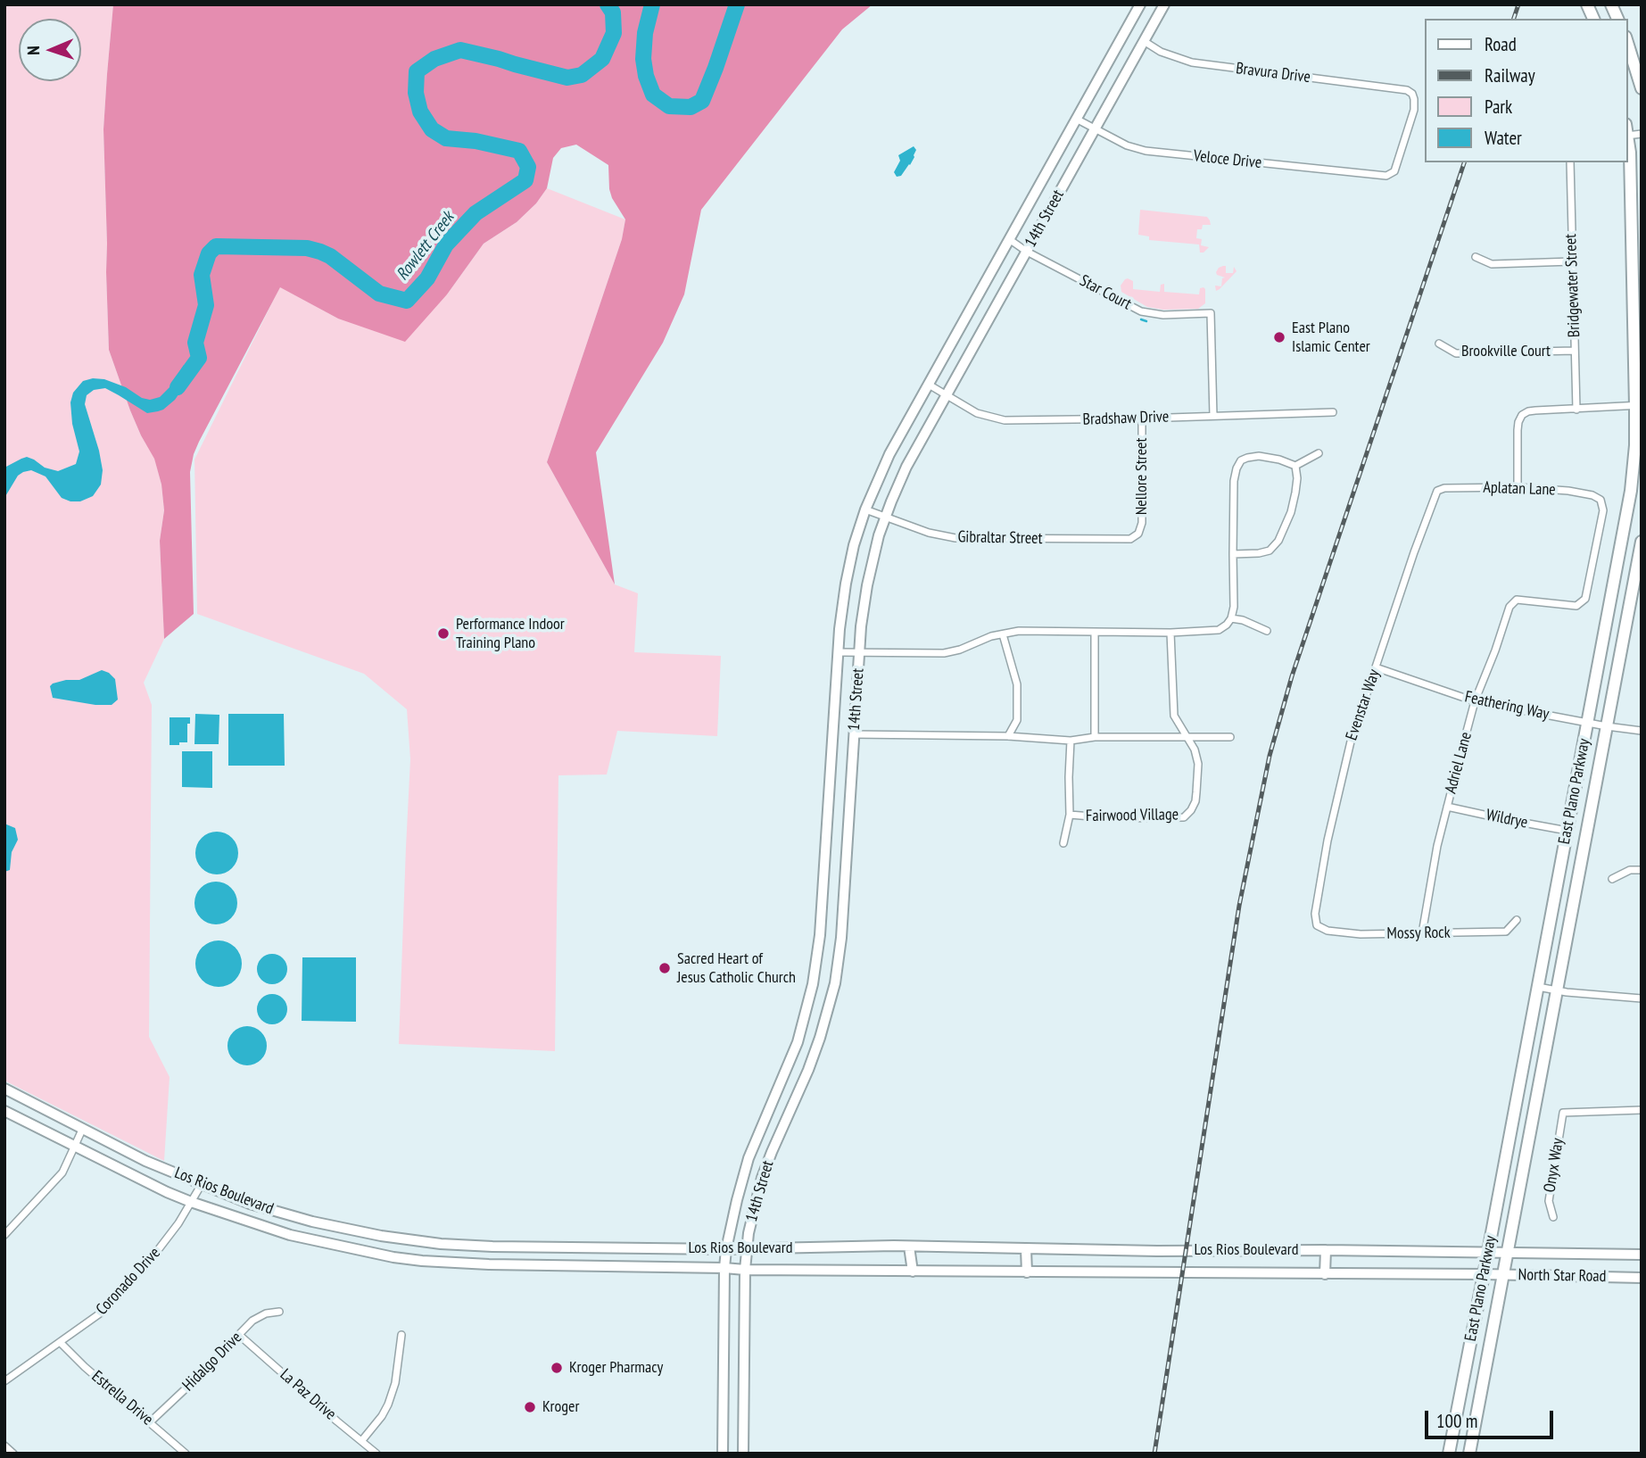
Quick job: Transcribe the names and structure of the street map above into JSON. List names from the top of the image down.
{
  "streets": {
    "main road": [
      "14th Street",
      "East Plano Parkway",
      "Los Rios Boulevard",
      "North Star Road"
    ],
    "street": [
      "Bravura Drive",
      "Veloce Drive",
      "Bridgewater Street",
      "Star Court",
      "Brookville Court",
      "Bradshaw Drive",
      "Nellore Street",
      "Aplatan Lane",
      "Gibraltar Street",
      "Evenstar Way",
      "Feathering Way",
      "Adriel Lane",
      "Fairwood Village",
      "Wildrye",
      "Mossy Rock",
      "Onyx Way",
      "Coronado Drive",
      "Hidalgo Drive",
      "La Paz Drive",
      "Estrella Drive"
    ]
  },
  "crossings": [
    ["Bravura Drive", "Veloce Drive"],
    ["Bravura Drive", "14th Street"],
    ["Veloce Drive", "14th Street"],
    ["14th Street", "Star Court"],
    ["14th Street", "Bradshaw Drive"],
    ["14th Street", "Gibraltar Street"],
    ["14th Street", "Los Rios Boulevard"],
    ["Bridgewater Street", "Brookville Court"],
    ["Star Court", "Bradshaw Drive"],
    ["Bradshaw Drive", "Nellore Street"],
    ["Nellore Street", "Gibraltar Street"],
    ["Aplatan Lane", "Evenstar Way"],
    ["Aplatan Lane", "Adriel Lane"],
    ["Evenstar Way", "Feathering Way"],
    ["Evenstar Way", "Mossy Rock"],
    ["Feathering Way", "Adriel Lane"],
    ["Feathering Way", "East Plano Parkway"],
    ["Adriel Lane", "Wildrye"],
    ["Adriel Lane", "Mossy Rock"],
    ["East Plano Parkway", "Wildrye"],
    ["East Plano Parkway", "Los Rios Boulevard"],
    ["East Plano Parkway", "North Star Road"],
    ["Los Rios Boulevard", "North Star Road"],
    ["Los Rios Boulevard", "Coronado Drive"],
    ["Coronado Drive", "Estrella Drive"],
    ["Hidalgo Drive", "La Paz Drive"],
    ["Hidalgo Drive", "Estrella Drive"]
  ],
  "water": ["Rowlett Creek"],
  "places": [
    "East Plano Islamic Center",
    "Performance Indoor Training Plano",
    "Sacred Heart of Jesus Catholic Church",
    "Kroger Pharmacy",
    "Kroger"
  ],
  "legend": [
    "Road",
    "Railway",
    "Park",
    "Water"
  ],
  "scale_bar": "100 m",
  "north": "left"
}
